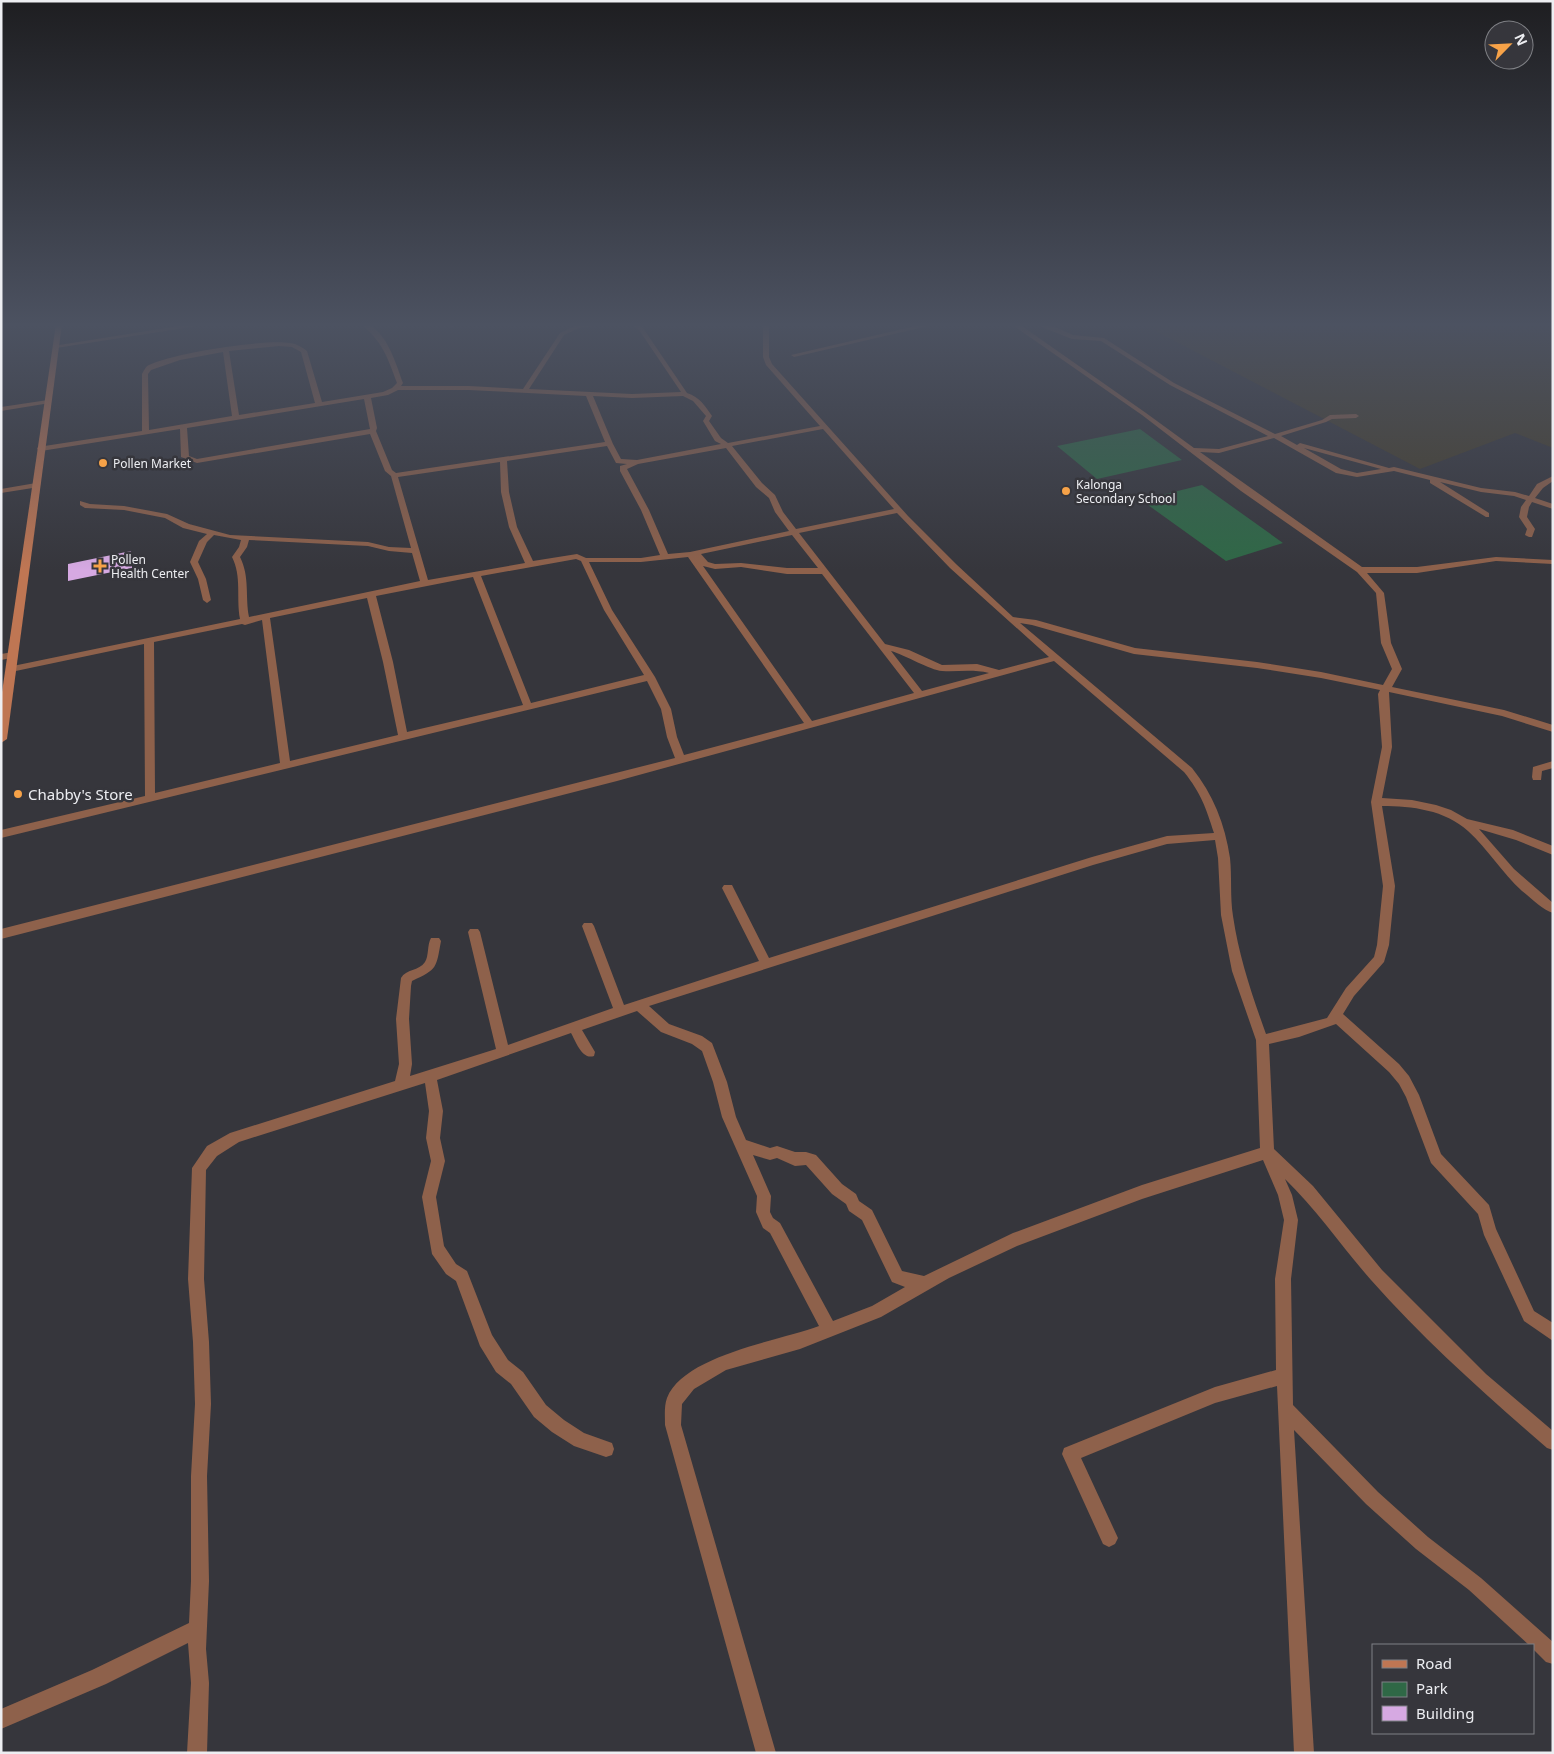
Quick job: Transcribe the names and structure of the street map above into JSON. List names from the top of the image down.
{
  "places": {
    "other": ["Pollen Market", "Kalonga Secondary School", "Chabby's Store"],
    "health": ["Pollen Health Center"]
  },
  "legend": ["Road", "Park", "Building"],
  "north": "top right"
}
